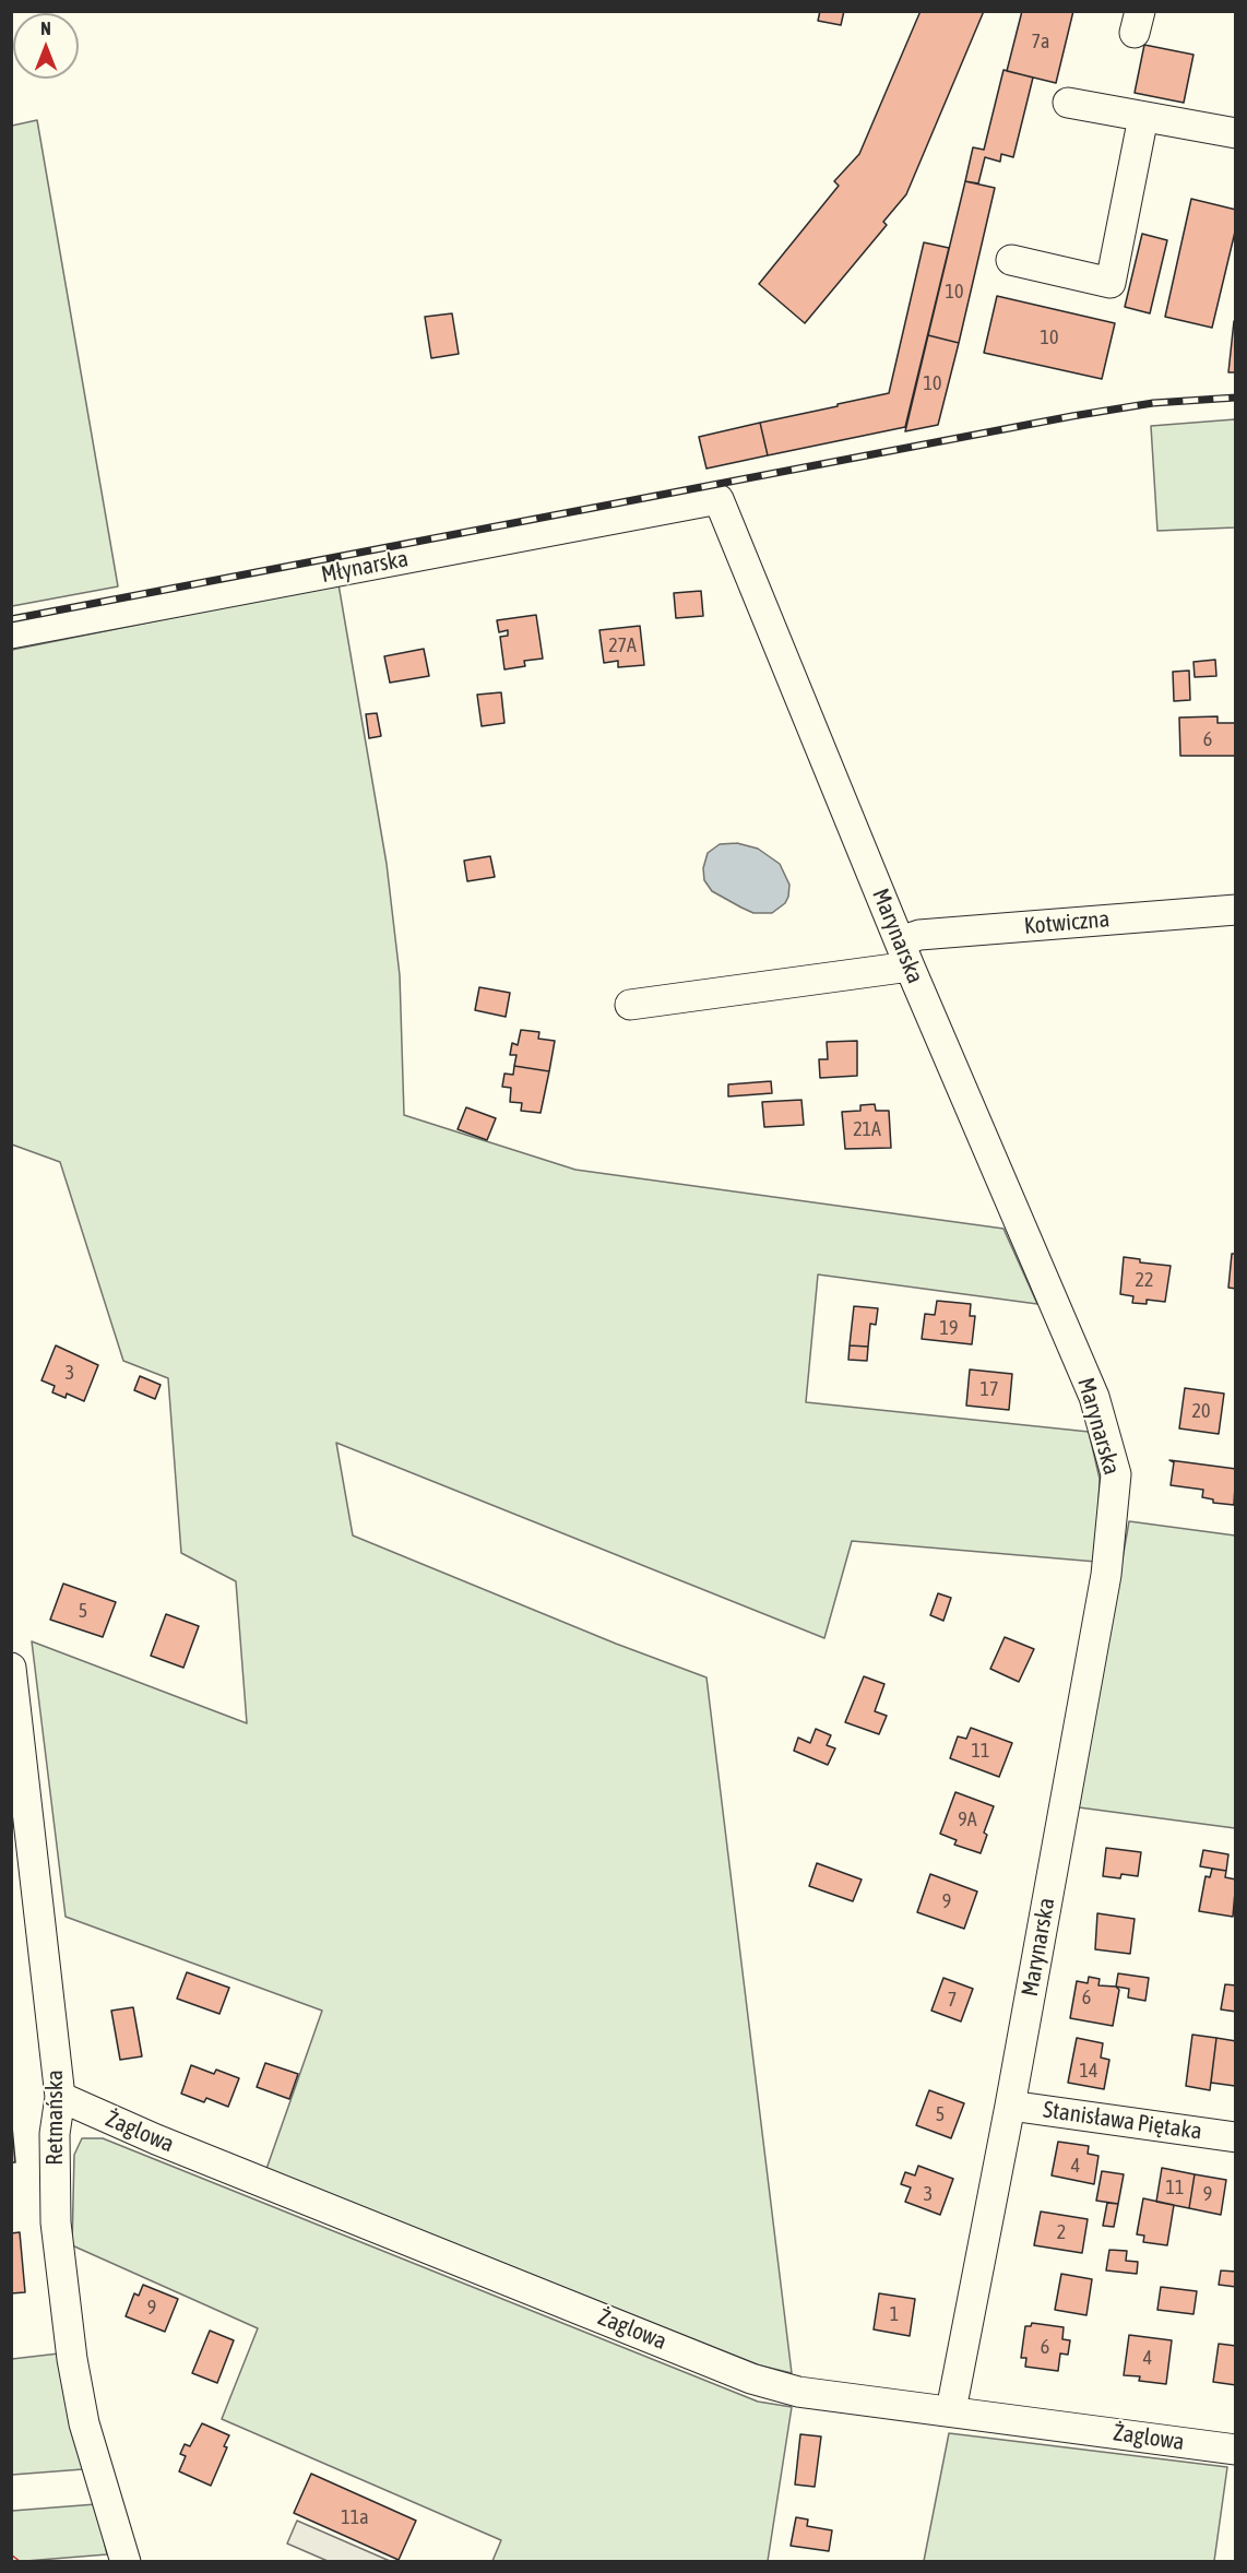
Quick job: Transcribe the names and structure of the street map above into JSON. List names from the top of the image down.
{
  "streets": {
    "street": [
      "Młynarska",
      "Kotwiczna",
      "Marynarska",
      "Retmańska",
      "Stanisława Piętaka",
      "Żaglowa"
    ]
  },
  "crossings": [
    ["Młynarska", "Marynarska"],
    ["Kotwiczna", "Marynarska"],
    ["Marynarska", "Stanisława Piętaka"],
    ["Marynarska", "Żaglowa"],
    ["Retmańska", "Żaglowa"]
  ],
  "house_numbers": [
    "7a",
    "10",
    "10",
    "10",
    "27A",
    "6",
    "21A",
    "22",
    "19",
    "3",
    "17",
    "20",
    "5",
    "11",
    "9A",
    "9",
    "6",
    "7",
    "14",
    "5",
    "4",
    "11",
    "3",
    "9",
    "2",
    "9",
    "1",
    "6",
    "4",
    "11a"
  ],
  "north": "top"
}
